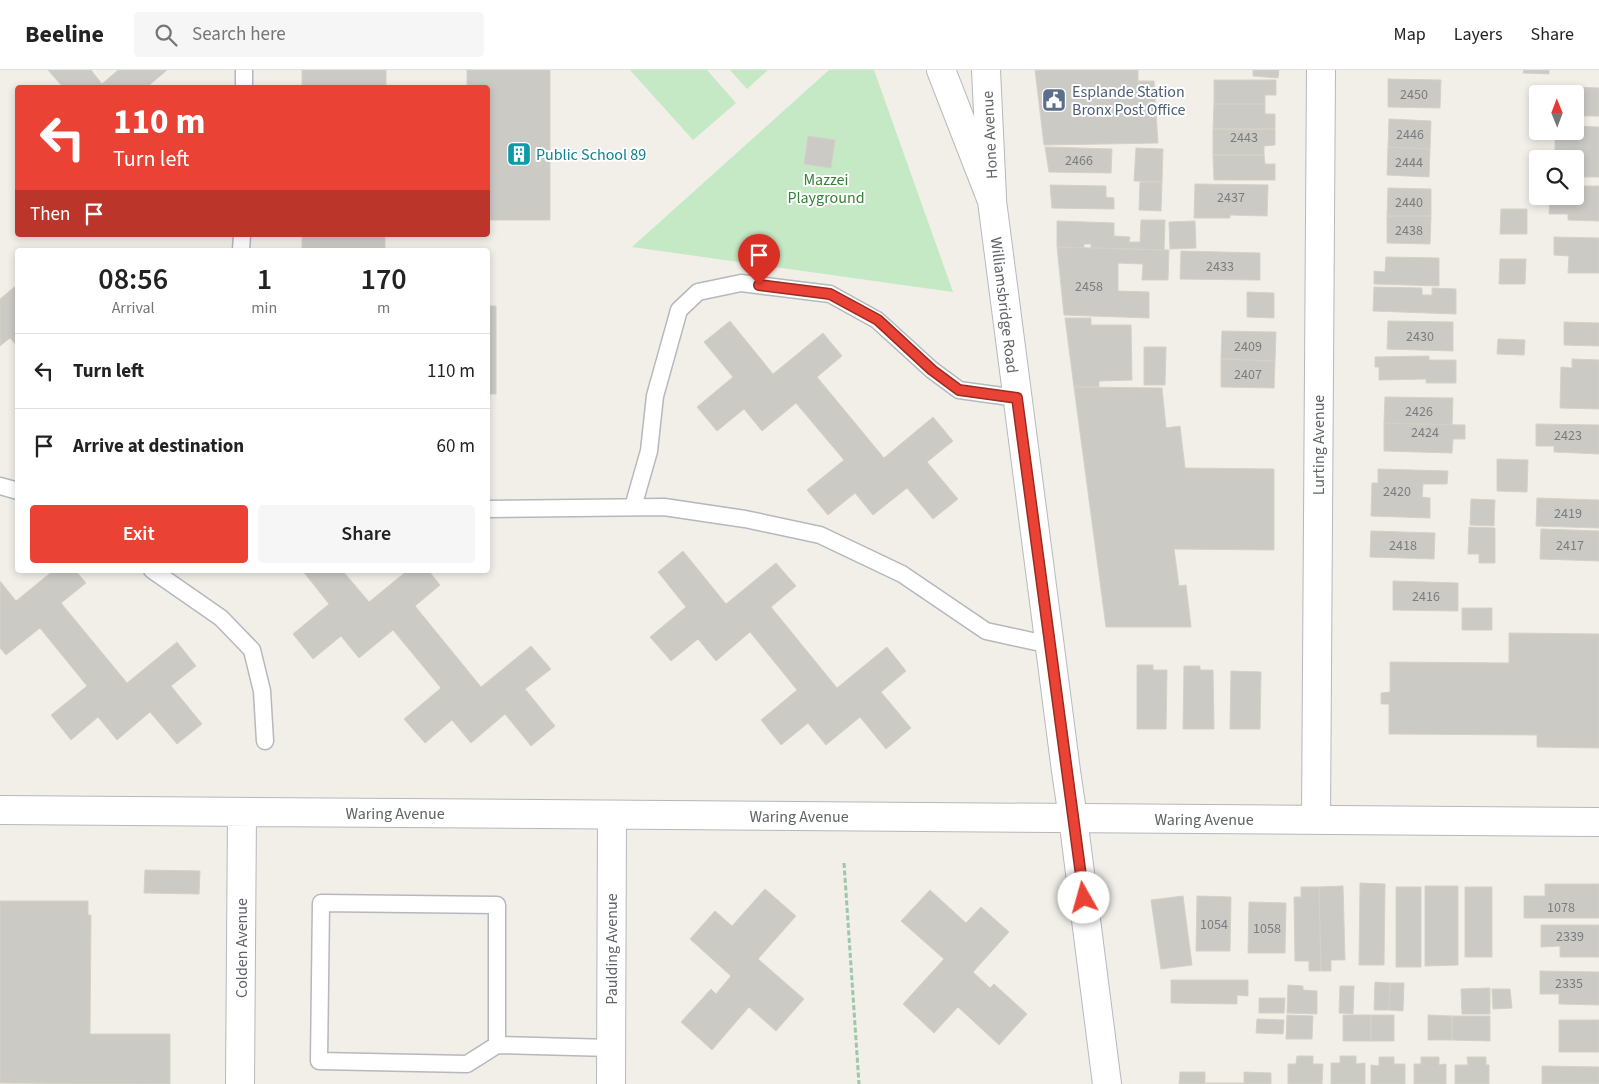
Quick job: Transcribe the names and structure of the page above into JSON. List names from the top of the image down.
{
  "streets": {
    "street": [
      "Hone Avenue",
      "Williamsbridge Road",
      "Lurting Avenue",
      "Waring Avenue",
      "Colden Avenue",
      "Paulding Avenue"
    ]
  },
  "crossings": [
    ["Hone Avenue", "Williamsbridge Road"],
    ["Williamsbridge Road", "Waring Avenue"],
    ["Lurting Avenue", "Waring Avenue"],
    ["Waring Avenue", "Colden Avenue"],
    ["Waring Avenue", "Paulding Avenue"]
  ],
  "parks": ["Mazzei Playground"],
  "places": {
    "public building": ["Esplande Station Bronx Post Office"],
    "building": ["Public School 89"]
  },
  "house_numbers": [
    "2450",
    "2446",
    "2443",
    "2466",
    "2444",
    "2437",
    "2440",
    "2438",
    "2433",
    "2458",
    "2430",
    "2409",
    "2407",
    "2426",
    "2424",
    "2423",
    "2420",
    "2419",
    "2418",
    "2417",
    "2416",
    "1078",
    "1054",
    "1058",
    "2339",
    "2335"
  ],
  "north": "top",
  "page": {
    "header": "Beeline",
    "search": "Search here",
    "nav": ["Map", "Layers", "Share"],
    "turn": ["110 m", "Turn left"],
    "then": "Then",
    "eta": [
      "08:56",
      "Arrival",
      "1",
      "min",
      "170",
      "m"
    ],
    "list": [
      {
        "name": "Turn left",
        "value": "110 m"
      },
      {
        "name": "Arrive at destination",
        "value": "60 m"
      }
    ],
    "buttons": ["Exit", "Share"]
  }
}
